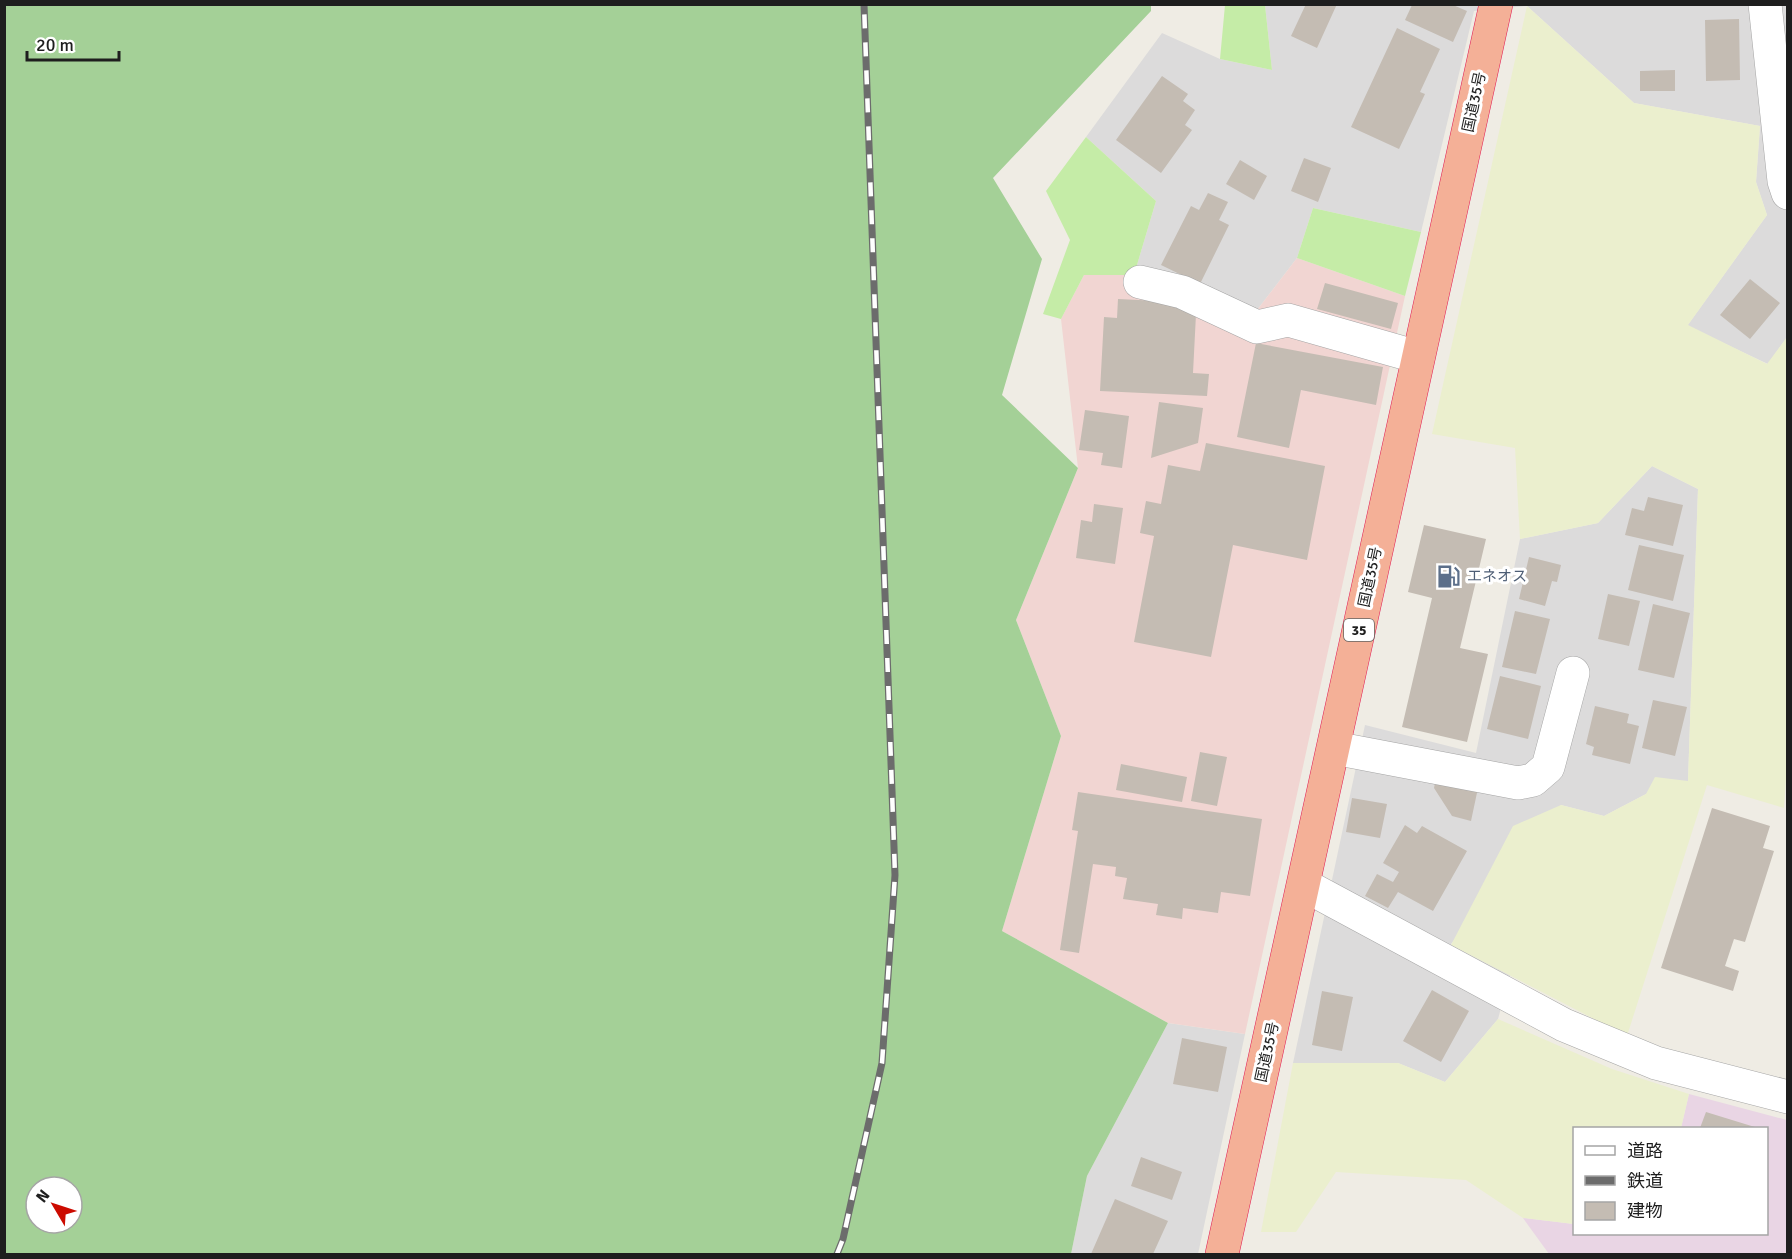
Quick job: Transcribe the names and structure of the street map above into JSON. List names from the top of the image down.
{
  "streets": {
    "highway": ["国道35号", "35"]
  },
  "places": {
    "fuel station": ["エネオス"]
  },
  "legend": ["道路", "鉄道", "建物"],
  "scale_bar": "20 m",
  "north": "top left"
}
